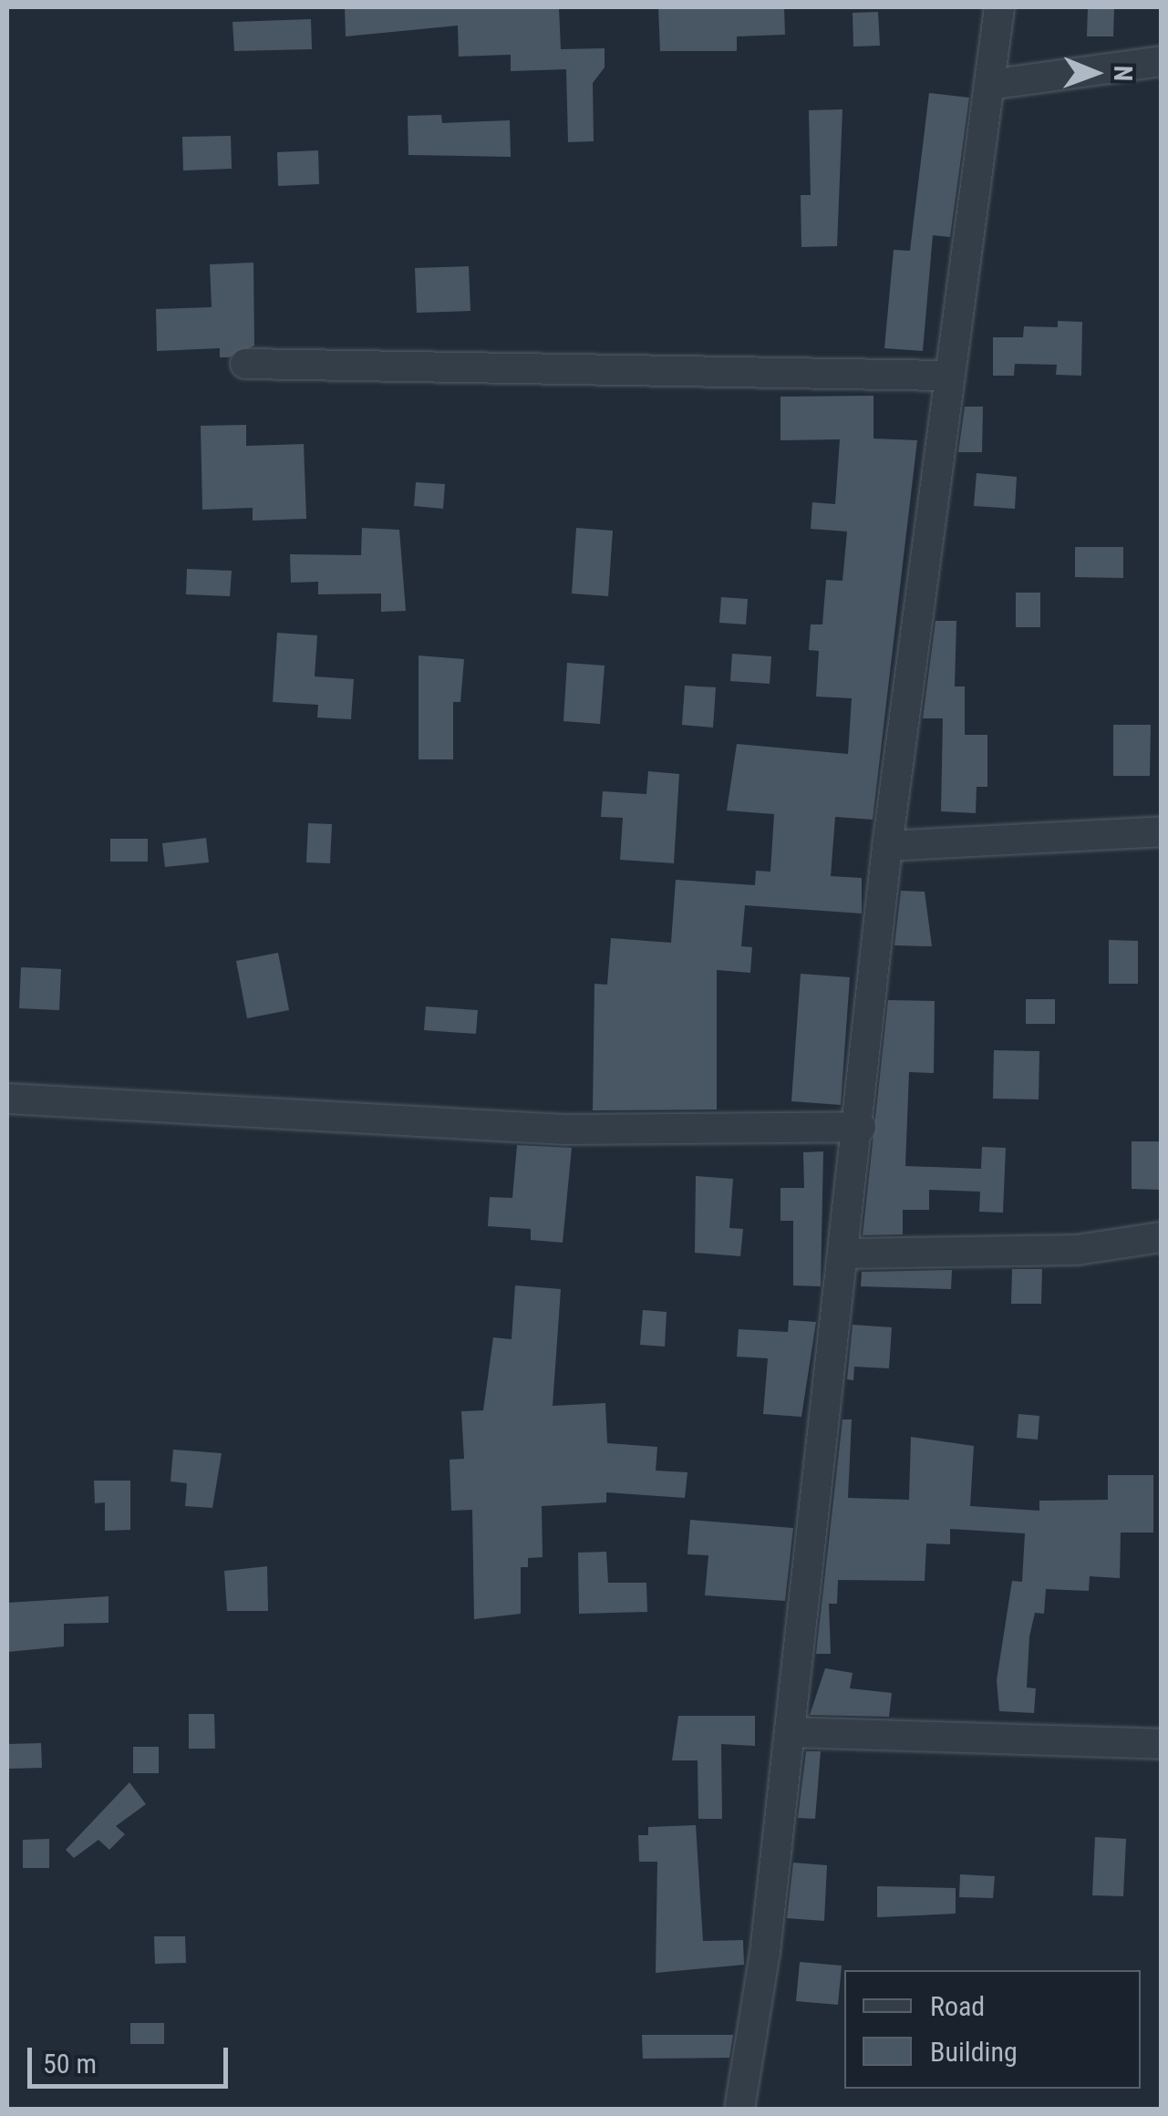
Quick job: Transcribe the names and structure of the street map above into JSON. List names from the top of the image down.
{
  "legend": ["Road", "Building"],
  "scale_bar": "50 m",
  "north": "right"
}
